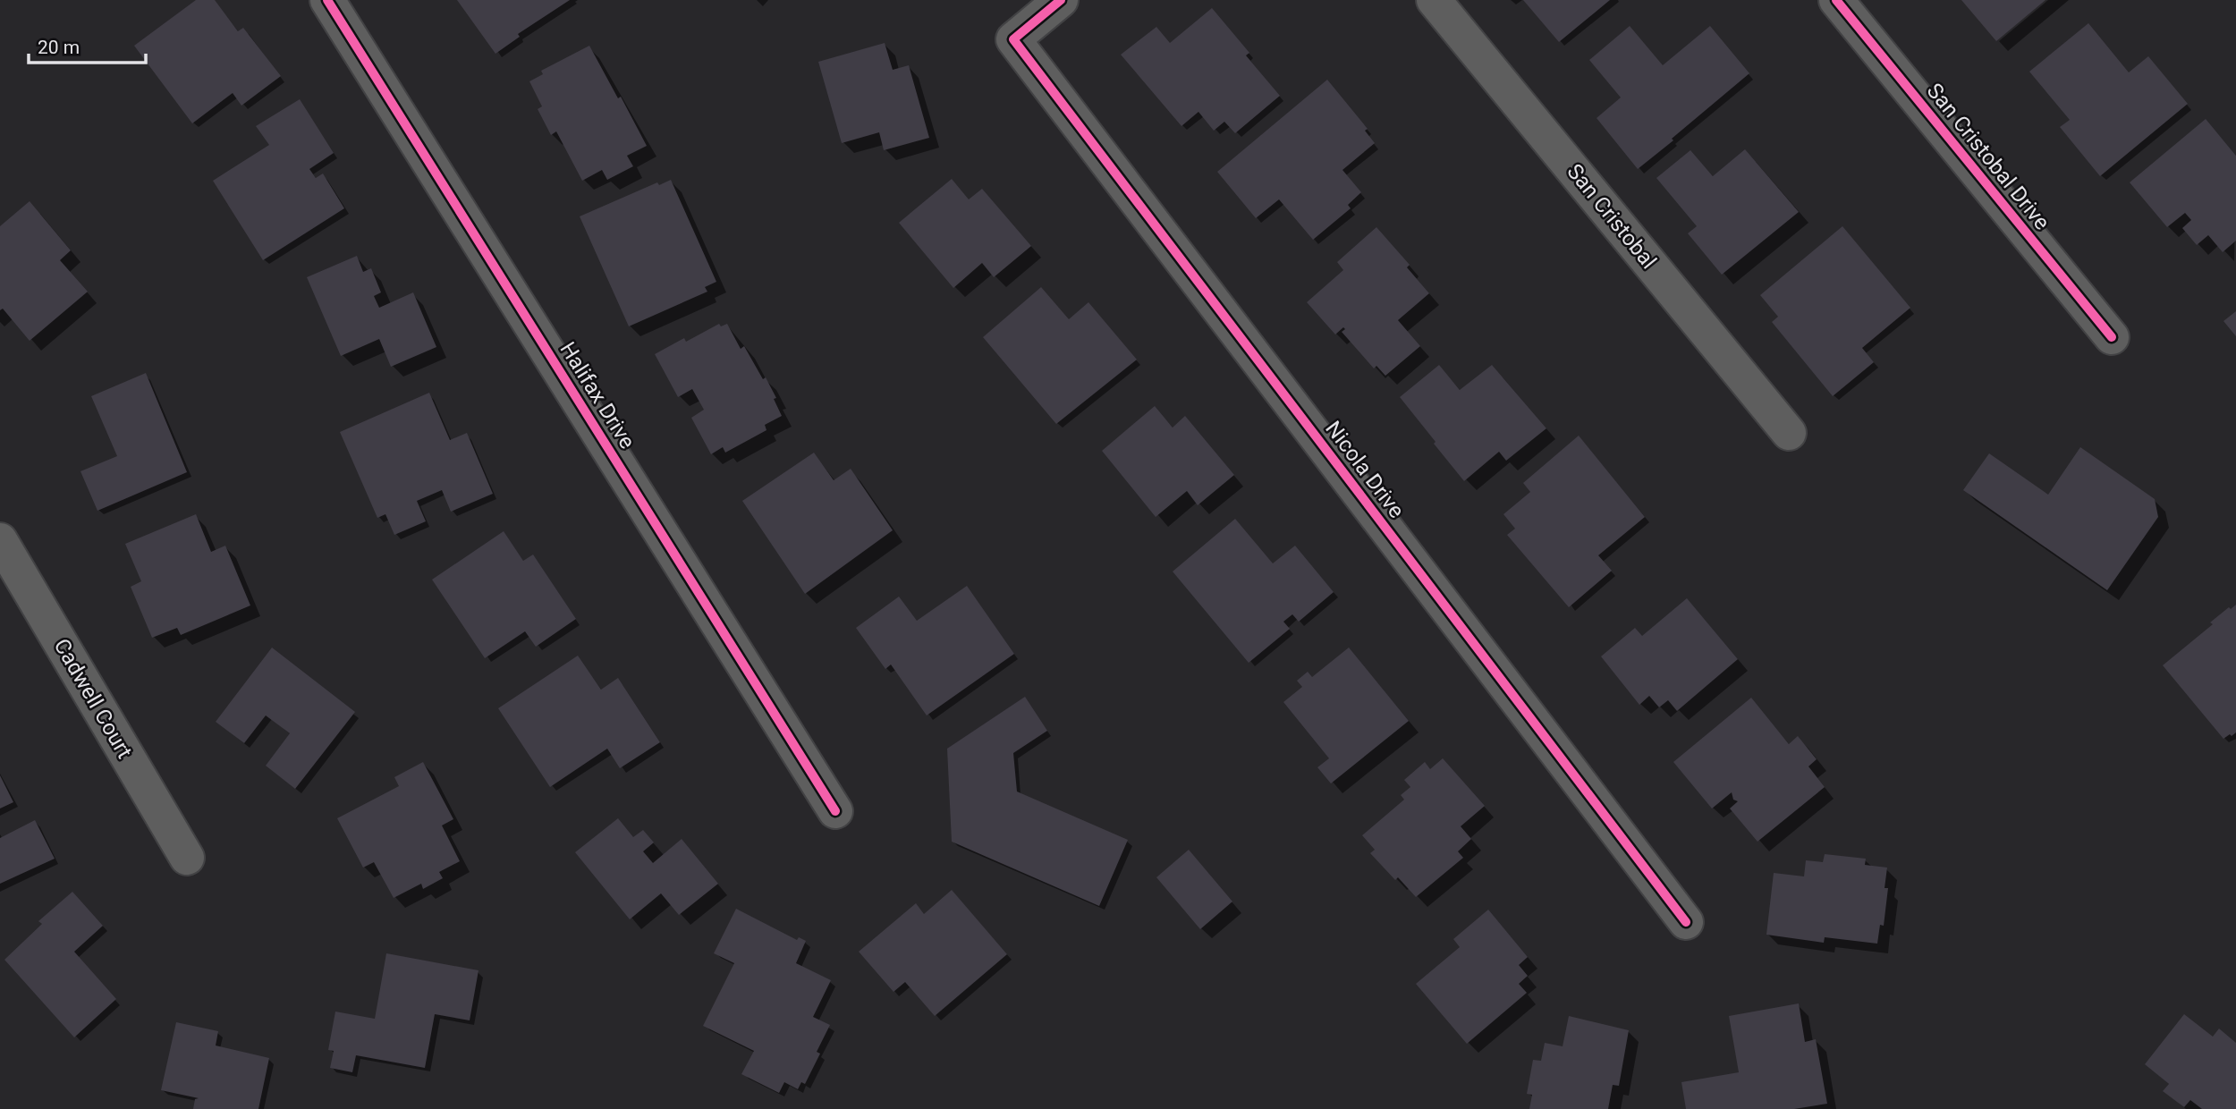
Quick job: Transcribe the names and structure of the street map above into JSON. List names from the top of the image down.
{
  "streets": {
    "street": [
      "San Cristobal Drive",
      "San Cristobal",
      "Halifax Drive",
      "Nicola Drive",
      "Cadwell Court"
    ]
  },
  "scale_bar": "20 m"
}
